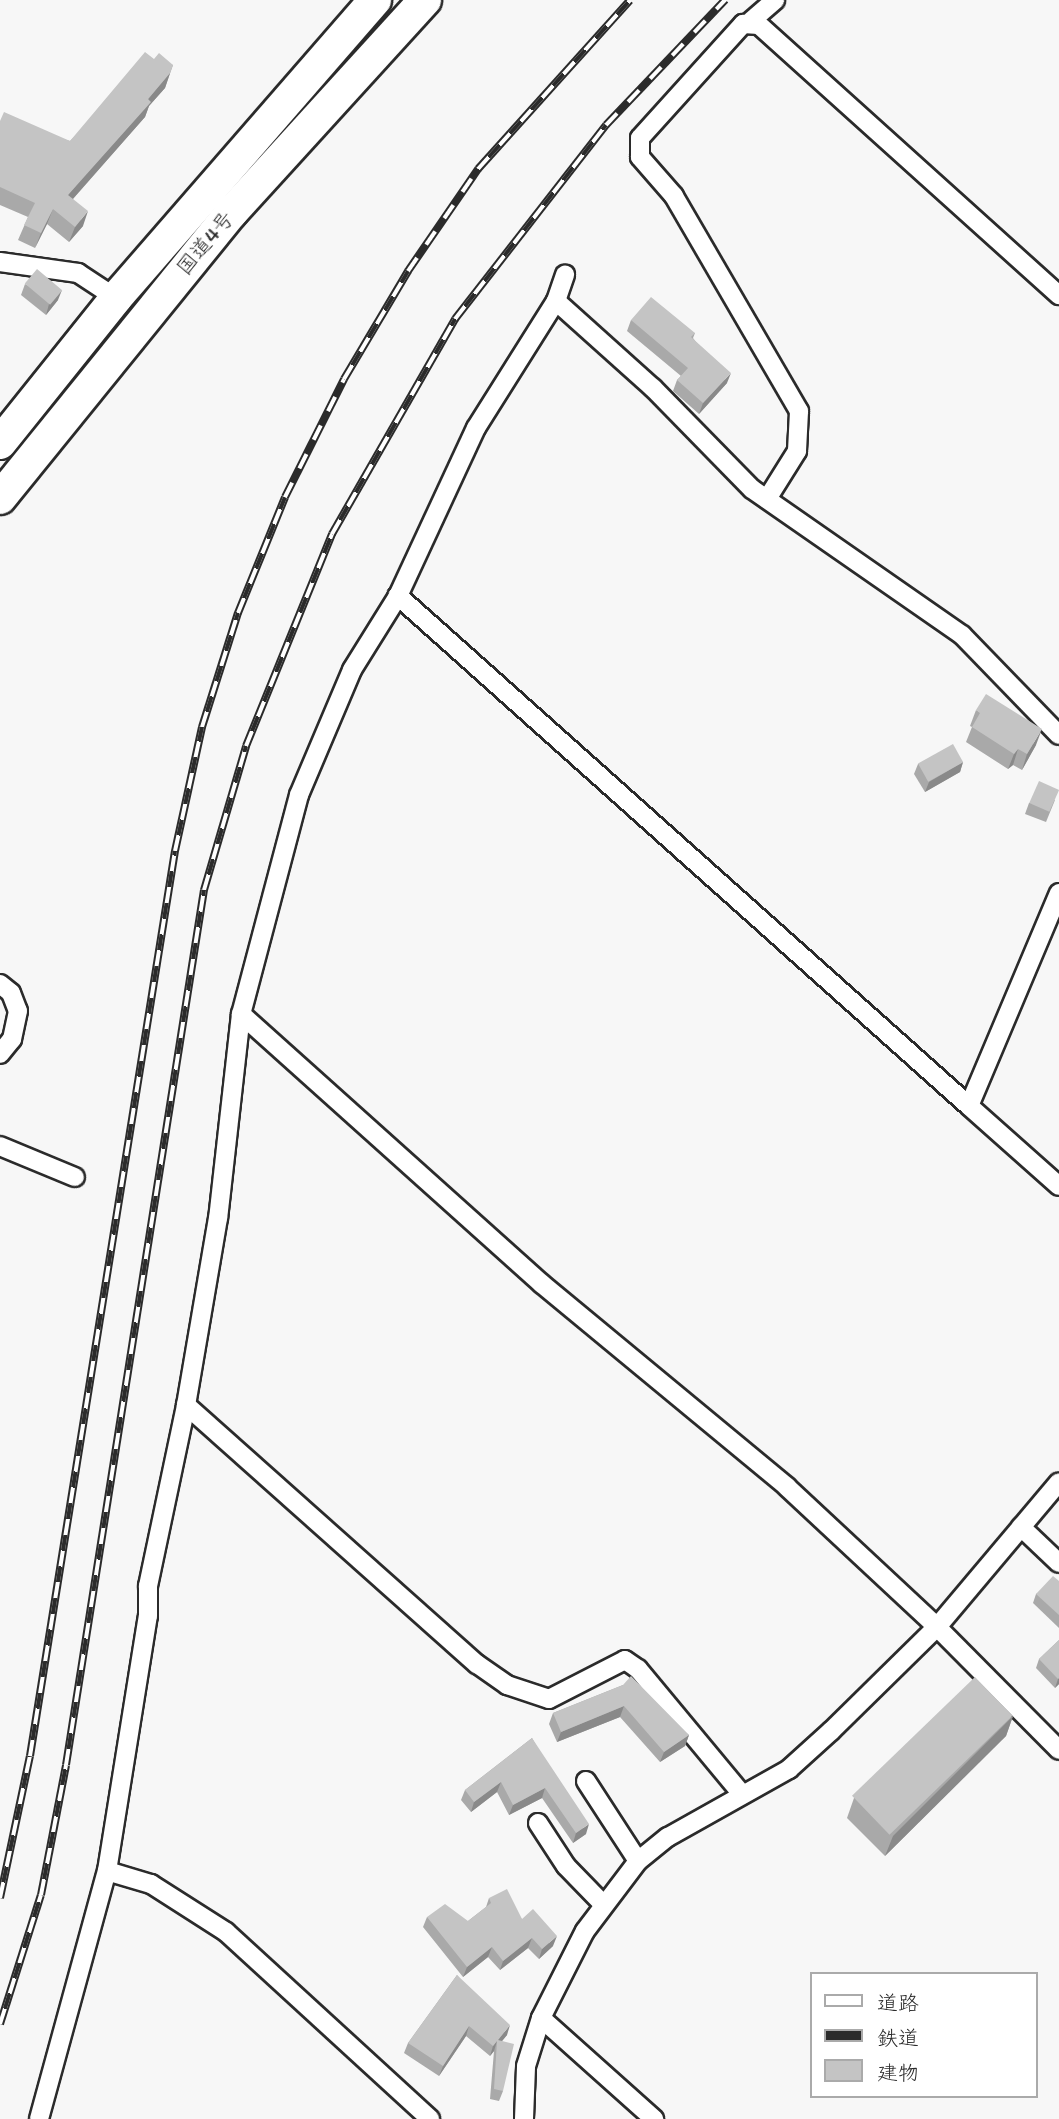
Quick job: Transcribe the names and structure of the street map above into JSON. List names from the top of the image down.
{
  "streets": {
    "highway": ["国道4号"]
  },
  "legend": ["道路", "鉄道", "建物"]
}
